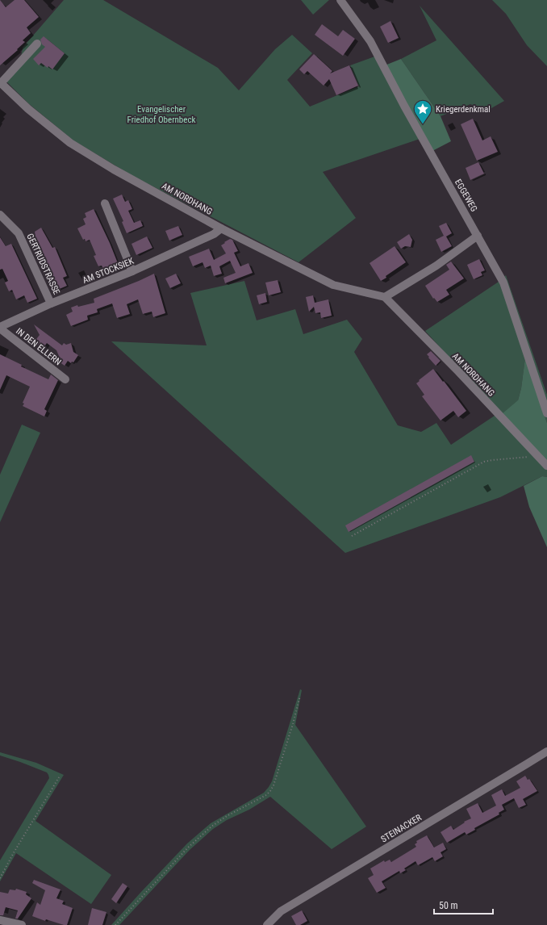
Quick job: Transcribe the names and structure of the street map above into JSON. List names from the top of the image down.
{
  "streets": {
    "street": [
      "EGGEWEG",
      "AM NORDHANG",
      "GERTRUDSTRASSE",
      "AM STOCKSIEK",
      "IN DEN ELLERN",
      "STEINACKER"
    ]
  },
  "crossings": [
    ["AM NORDHANG", "AM STOCKSIEK"],
    ["GERTRUDSTRASSE", "AM STOCKSIEK"],
    ["AM STOCKSIEK", "IN DEN ELLERN"]
  ],
  "parks": ["Evangelischer Friedhof Obernbeck"],
  "places": {
    "place": ["Kriegerdenkmal"]
  },
  "scale_bar": "50 m"
}
